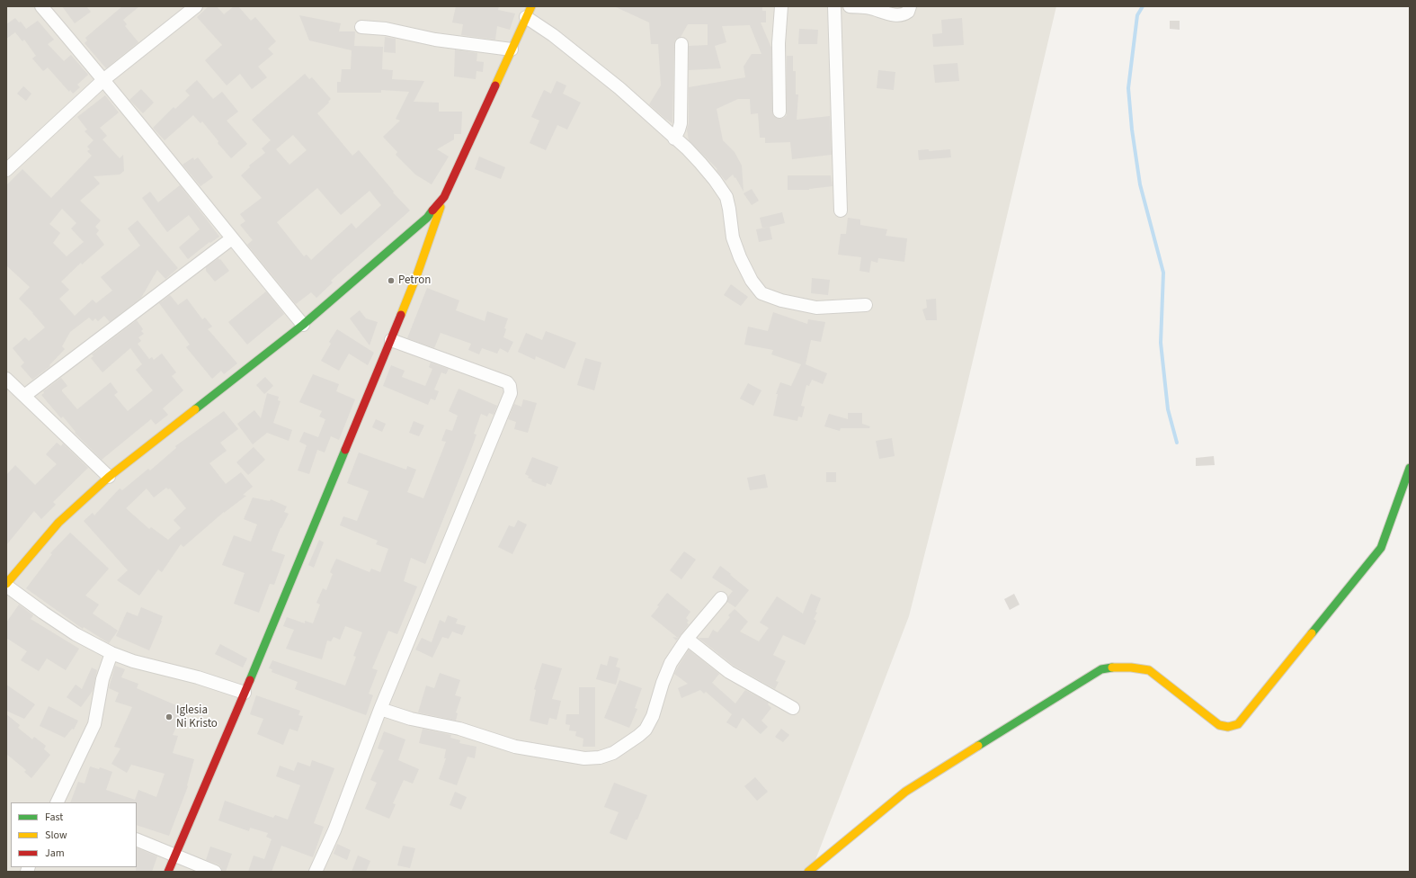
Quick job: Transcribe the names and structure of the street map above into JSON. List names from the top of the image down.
{
  "places": ["Petron", "Iglesia Ni Kristo"],
  "legend": ["Fast", "Slow", "Jam"]
}
